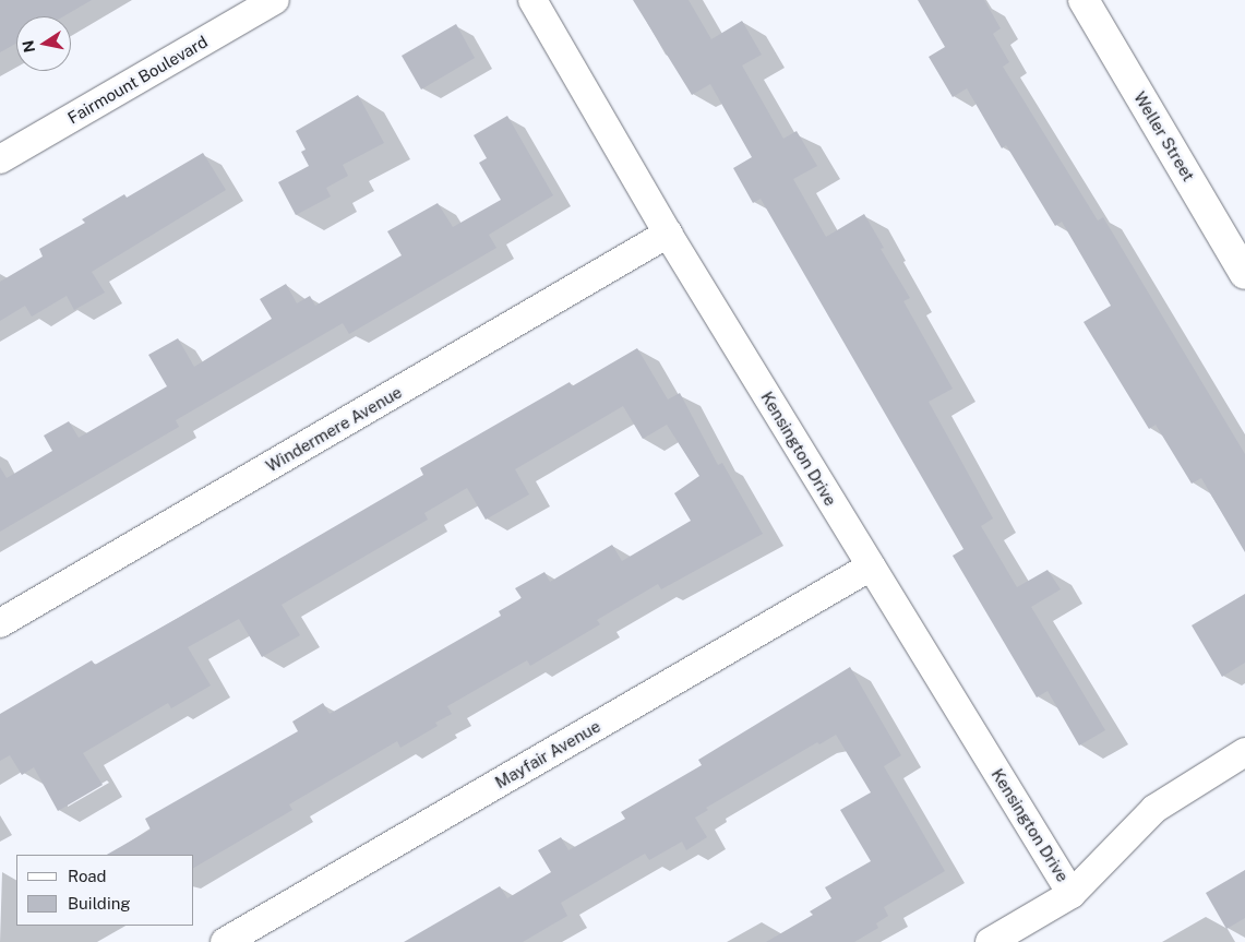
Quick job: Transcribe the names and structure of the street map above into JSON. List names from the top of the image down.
{
  "streets": {
    "street": [
      "Fairmount Boulevard",
      "Weller Street",
      "Windermere Avenue",
      "Kensington Drive",
      "Mayfair Avenue"
    ]
  },
  "crossings": [
    ["Windermere Avenue", "Kensington Drive"],
    ["Kensington Drive", "Mayfair Avenue"]
  ],
  "legend": ["Road", "Building"],
  "north": "left"
}
